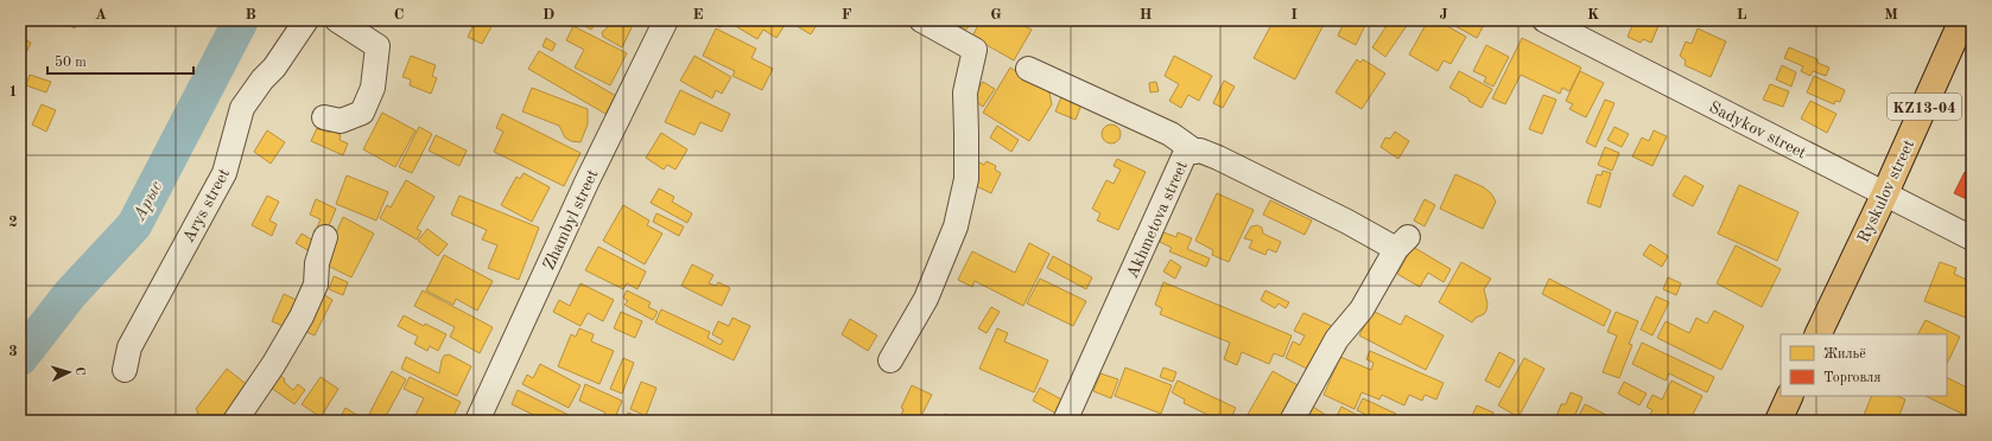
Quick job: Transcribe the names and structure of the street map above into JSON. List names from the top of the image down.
{
  "streets": {
    "main road": ["KZ13-04", "Ryskulov street"],
    "street": [
      "Sadykov street",
      "Arys street",
      "Zhambyl street",
      "Akhmetova street"
    ]
  },
  "crossings": [
    ["Sadykov street", "Ryskulov street"]
  ],
  "water": ["Арыс"],
  "legend": ["Жильё", "Торговля"],
  "scale_bar": "50 m",
  "north": "right",
  "grid": {
    "columns": [
      "A",
      "B",
      "C",
      "D",
      "E",
      "F",
      "G",
      "H",
      "I",
      "J",
      "K",
      "L",
      "M"
    ],
    "rows": ["1", "2", "3"]
  }
}
